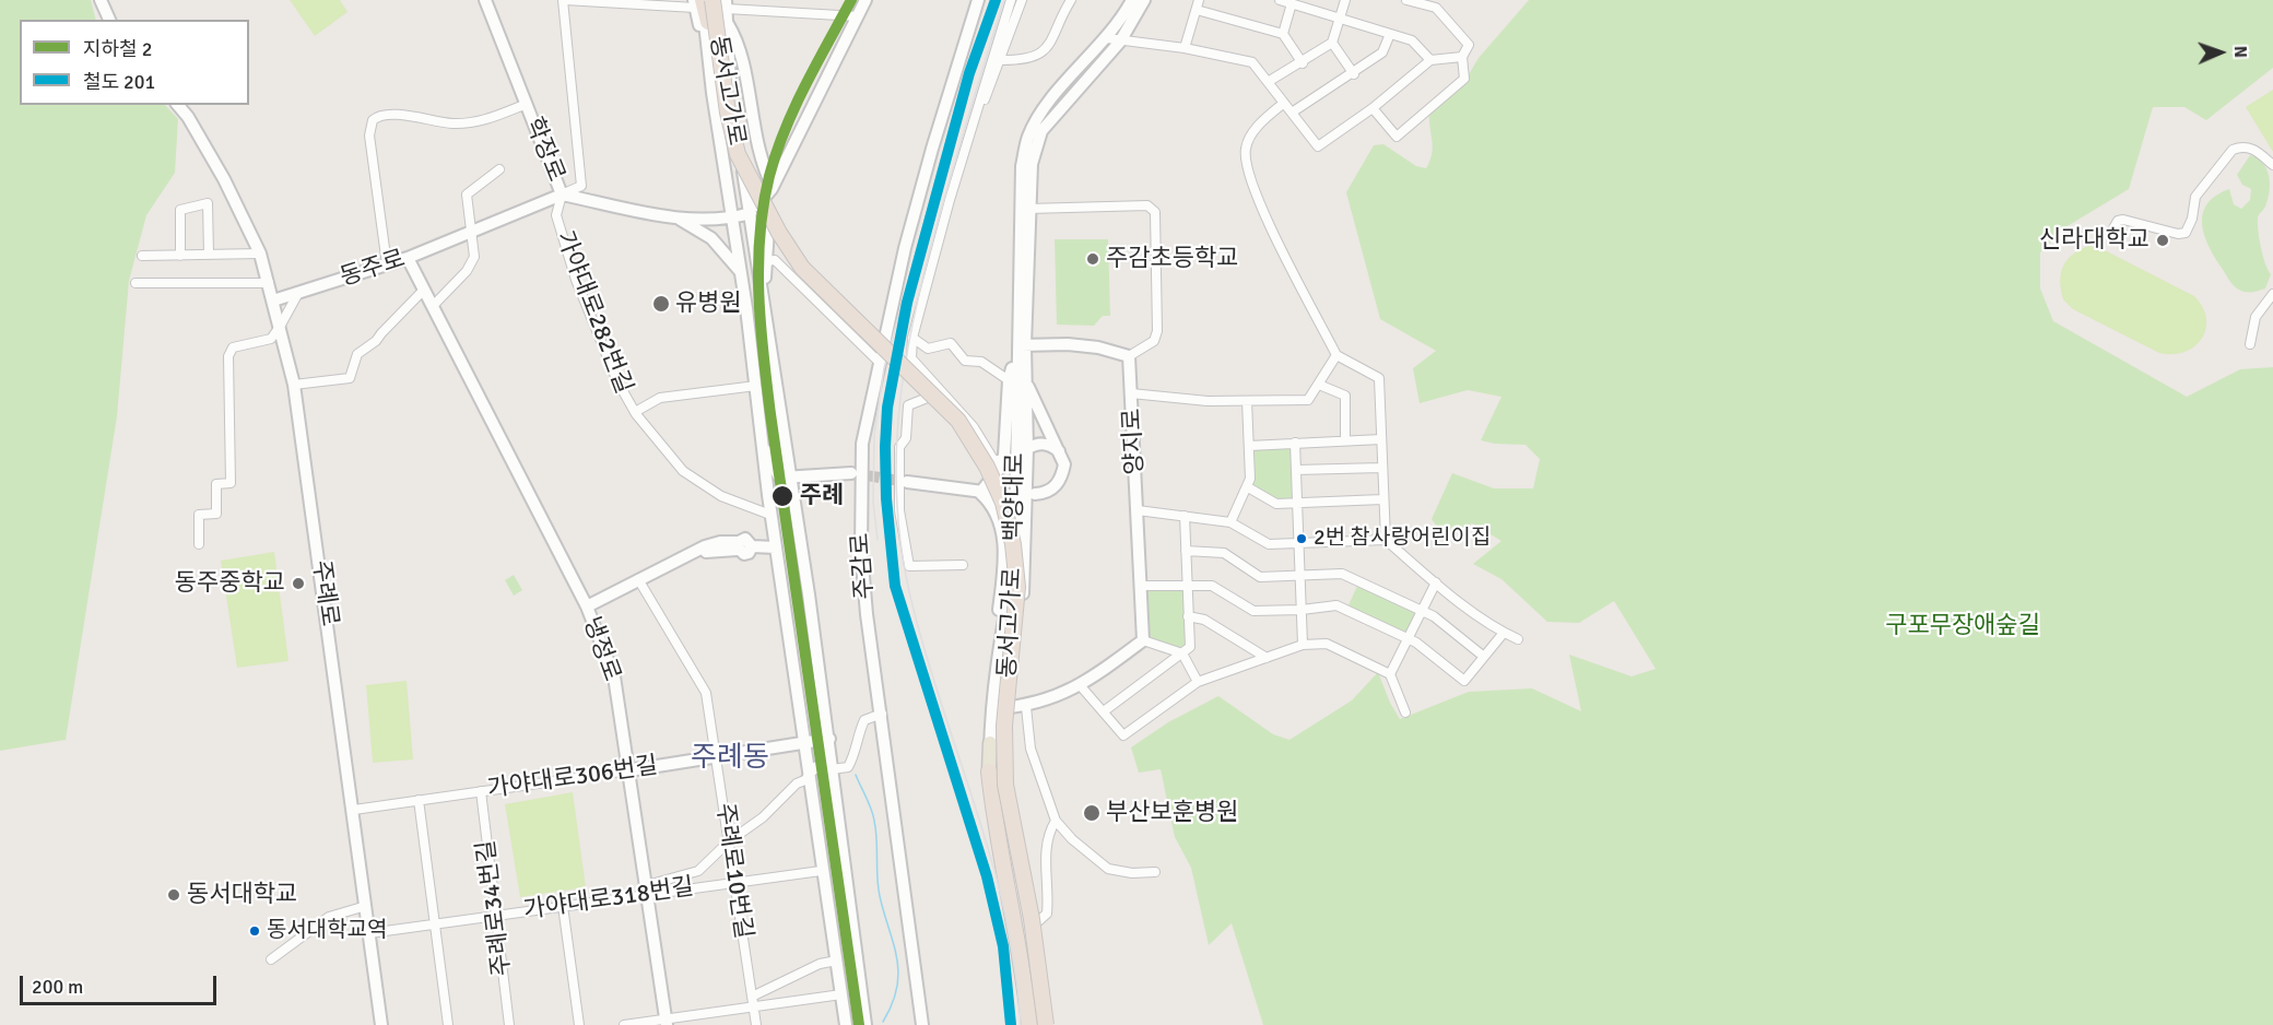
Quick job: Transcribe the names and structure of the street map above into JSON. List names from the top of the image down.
{
  "streets": {
    "highway": ["동서고가로"],
    "main road": [
      "학장로",
      "동주로",
      "양지로",
      "백양대로",
      "주감로",
      "주례로",
      "냉정로",
      "가야대로306번길"
    ],
    "street": [
      "가야대로282번길",
      "주례로10번길",
      "가야대로318번길",
      "주례로34번길"
    ]
  },
  "crossings": [
    ["동서고가로", "백양대로"],
    ["학장로", "동주로"],
    ["학장로", "가야대로282번길"],
    ["동주로", "가야대로282번길"],
    ["동주로", "주례로"],
    ["동주로", "냉정로"],
    ["주례로", "가야대로306번길"],
    ["주례로", "가야대로318번길"],
    ["냉정로", "가야대로306번길"],
    ["냉정로", "가야대로318번길"],
    ["가야대로306번길", "주례로10번길"],
    ["가야대로306번길", "주례로34번길"],
    ["주례로10번길", "가야대로318번길"],
    ["가야대로318번길", "주례로34번길"]
  ],
  "districts": ["주례동"],
  "parks": ["구포무장애숲길"],
  "places": [
    "신라대학교",
    "주감초등학교",
    "유병원",
    "주례",
    "2번 참사랑어린이집",
    "동주중학교",
    "부산보훈병원",
    "동서대학교",
    "동서대학교역"
  ],
  "lines": ["metro line 2", "rail line 201"],
  "legend": ["지하철 2", "철도 201"],
  "scale_bar": "200 m",
  "north": "right"
}
